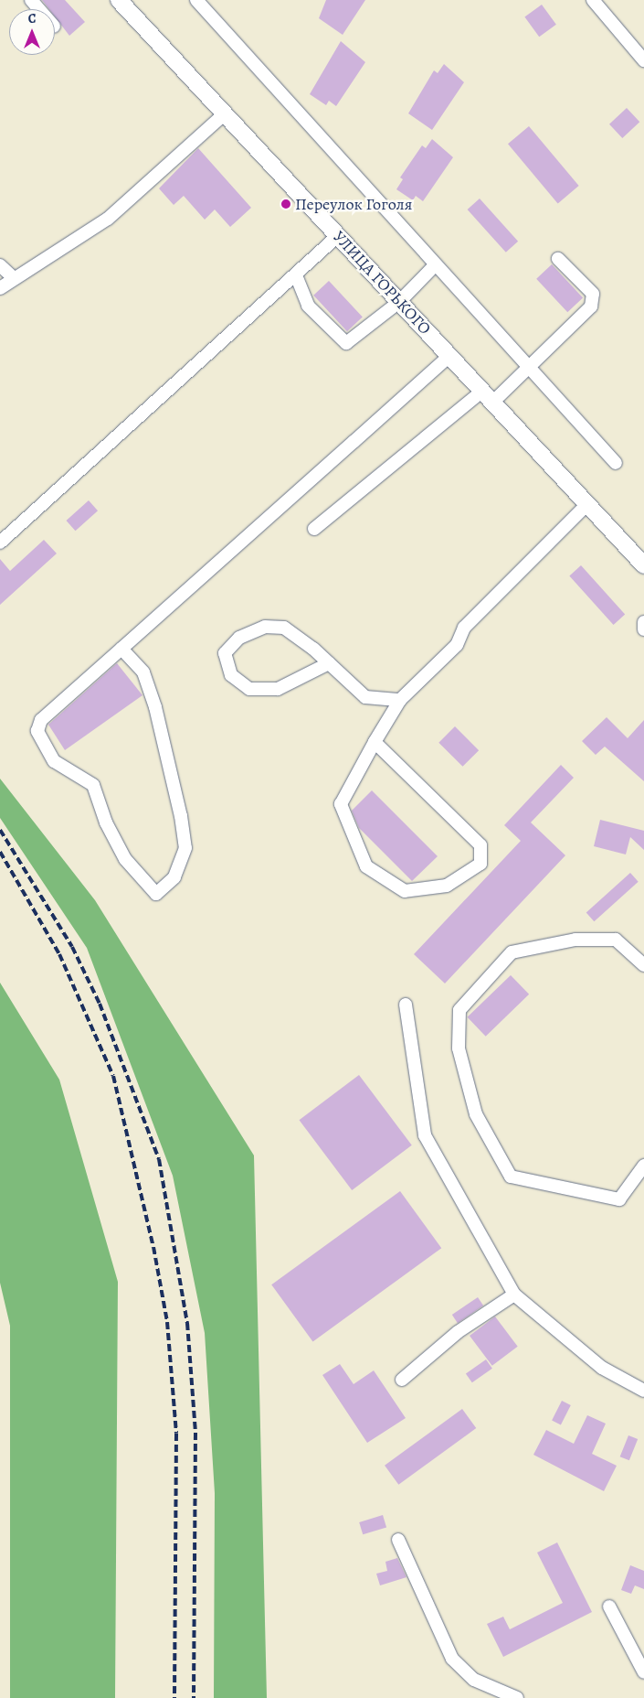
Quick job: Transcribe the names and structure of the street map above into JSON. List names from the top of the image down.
{
  "streets": {
    "main road": ["УЛИЦА ГОРЬКОГО"]
  },
  "places": ["Переулок Гоголя"],
  "north": "top"
}
